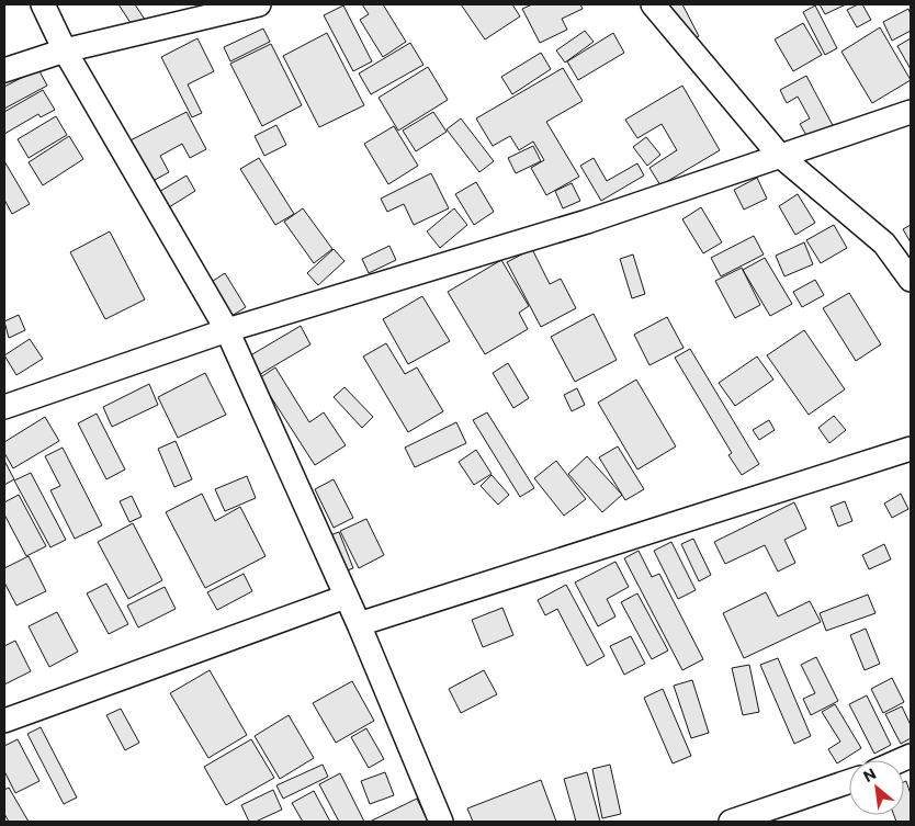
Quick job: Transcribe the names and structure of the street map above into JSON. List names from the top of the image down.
{
  "north": "top left"
}
